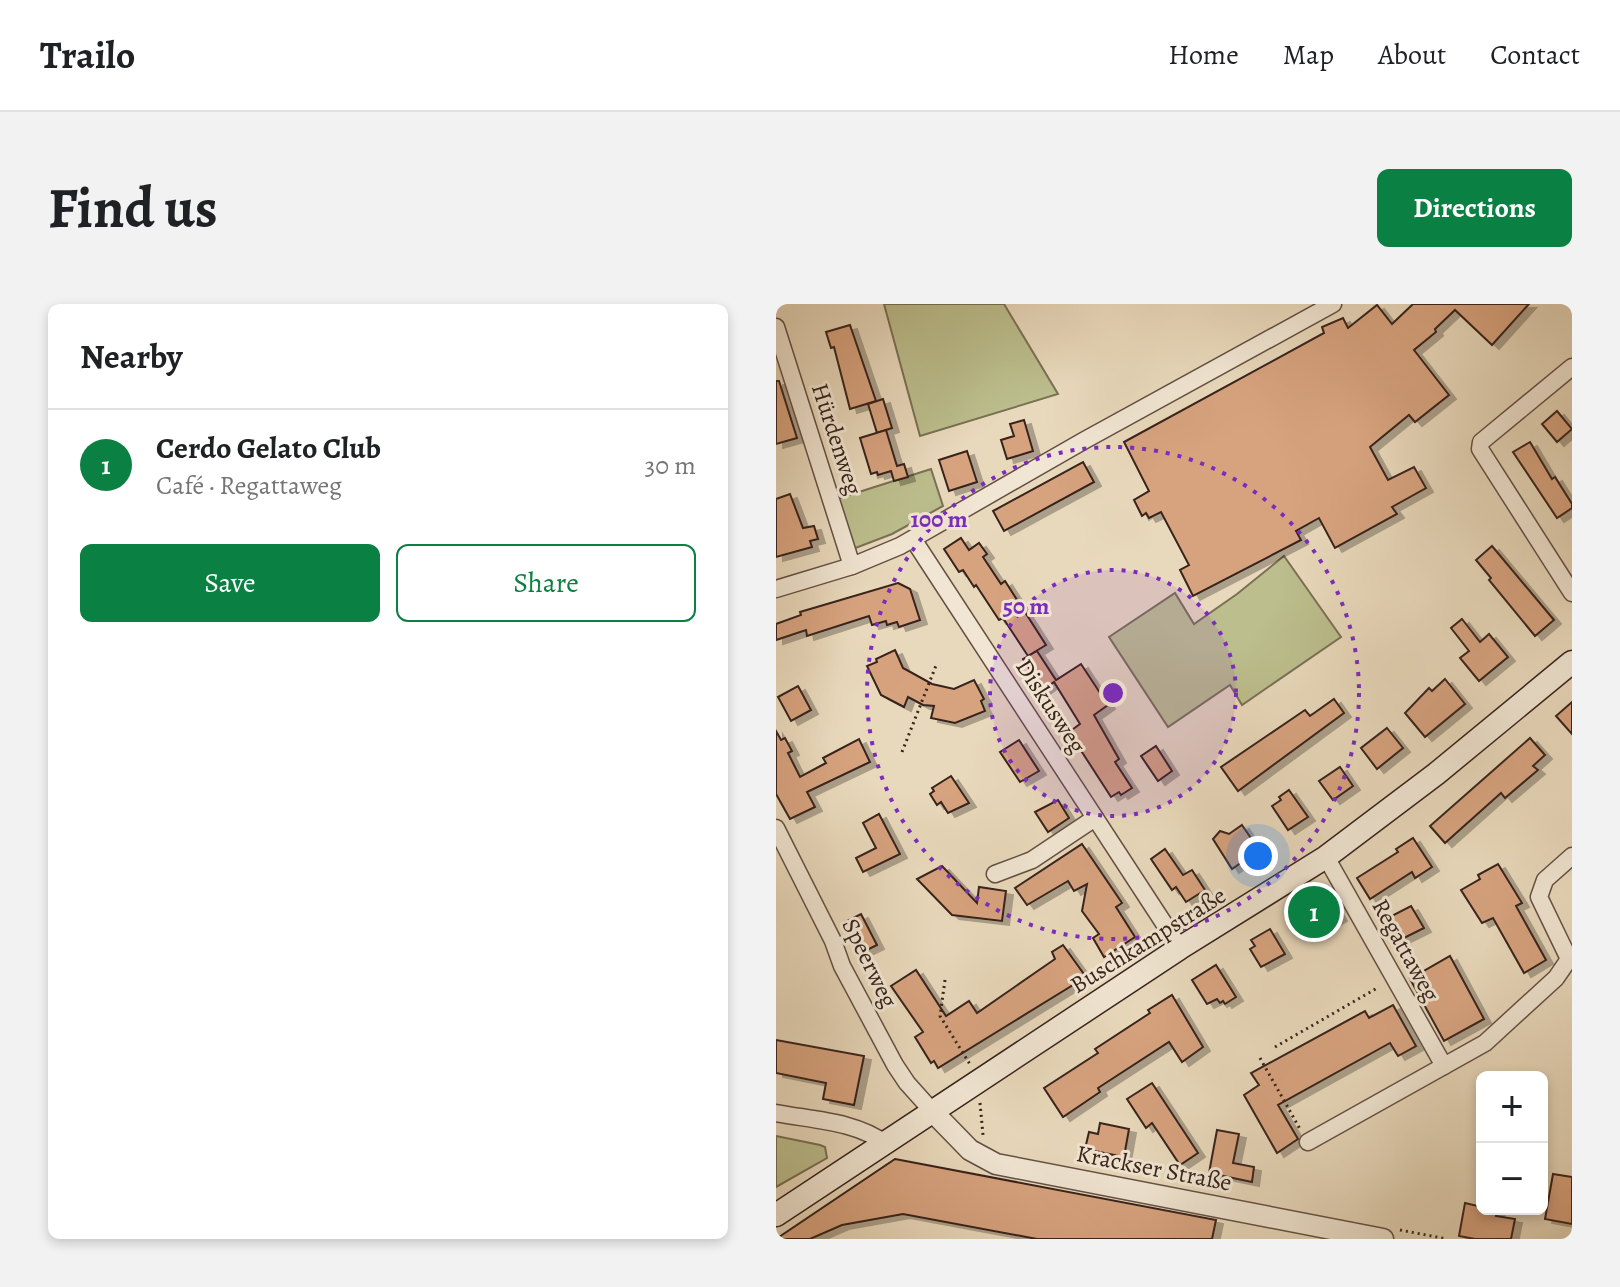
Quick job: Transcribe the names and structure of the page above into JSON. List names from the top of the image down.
{
  "streets": {
    "main road": ["Buschkampstraße"],
    "street": [
      "Hürdenweg",
      "Diskusweg",
      "Regattaweg",
      "Speerweg",
      "Krackser Straße"
    ]
  },
  "crossings": [
    ["Diskusweg", "Buschkampstraße"],
    ["Buschkampstraße", "Regattaweg"],
    ["Buschkampstraße", "Speerweg"],
    ["Buschkampstraße", "Krackser Straße"],
    ["Speerweg", "Krackser Straße"]
  ],
  "page": {
    "header": "Trailo",
    "nav": [
      "Home",
      "Map",
      "About",
      "Contact"
    ],
    "buttons": [
      "Directions",
      ["Save", "Share"]
    ],
    "title": "Find us",
    "heading": "Nearby",
    "list": [
      {
        "mark": "1",
        "name": "Cerdo Gelato Club",
        "note": "Café · Regattaweg",
        "value": "30 m"
      }
    ],
    "pins": "1",
    "map_buttons": ["+", "−"]
  },
  "rings": ["100 m", "50 m"]
}
